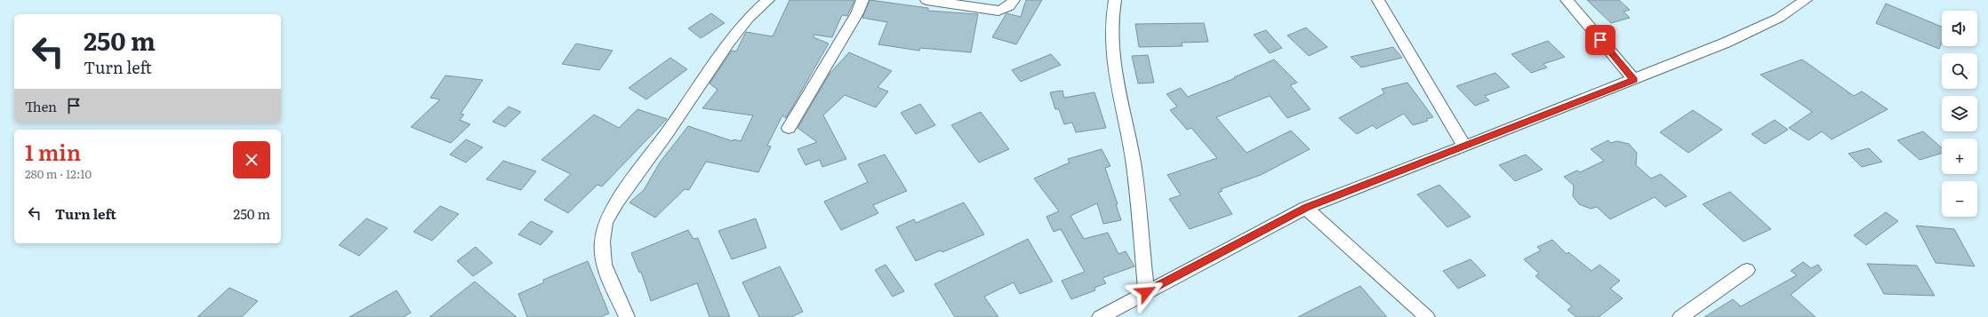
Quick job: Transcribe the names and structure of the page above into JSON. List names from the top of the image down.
{
  "page": {
    "map_buttons": ["+", "−"],
    "turn": ["250 m", "Turn left"],
    "then": "Then",
    "heading": ["1 min", "280 m · 12:10"],
    "list": [
      {
        "name": "Turn left",
        "value": "250 m"
      }
    ]
  }
}
